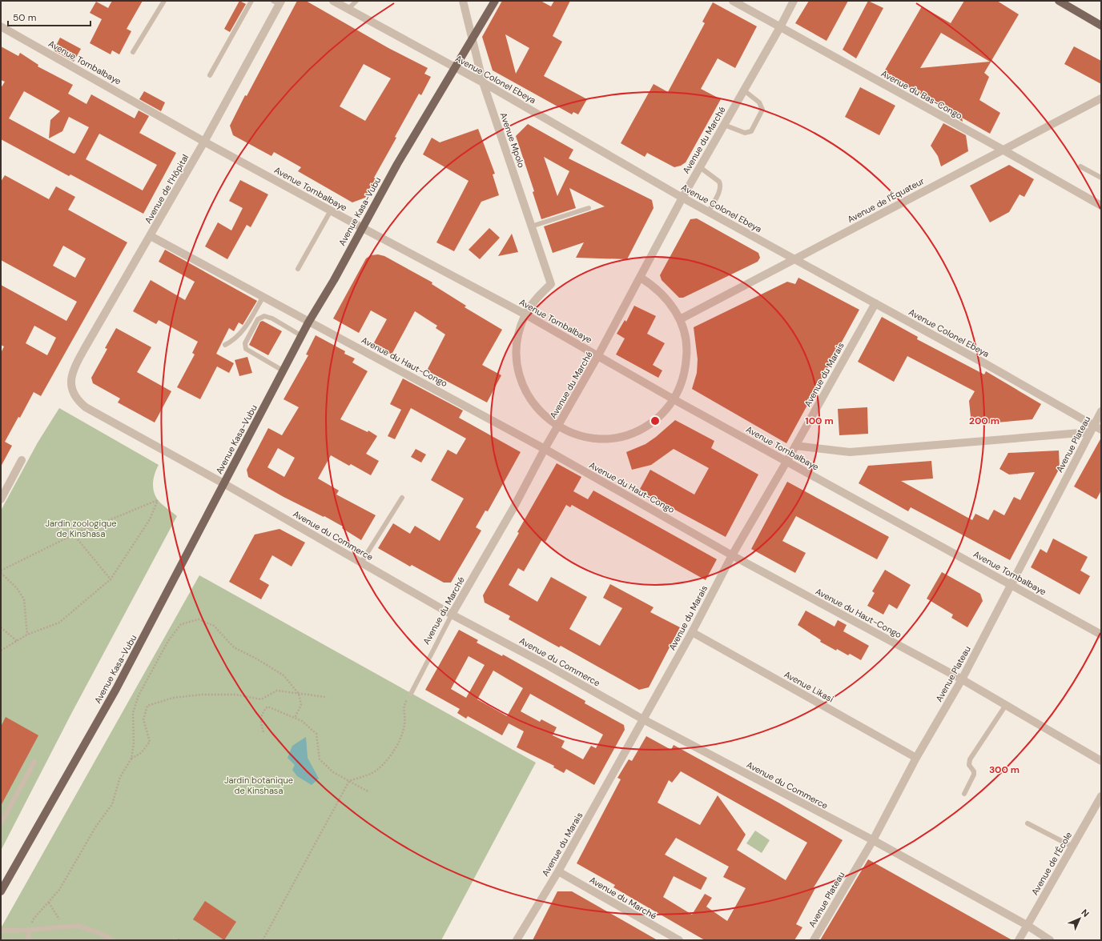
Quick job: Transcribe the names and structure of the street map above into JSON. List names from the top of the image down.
{
  "streets": {
    "main road": ["Avenue Kasa-Vubu"],
    "street": [
      "Avenue Tombalbaye",
      "Avenue Colonel Ebeya",
      "Avenue du Bas-Congo",
      "Avenue Mpolo",
      "Avenue du Marché",
      "Avenue de l’Hôpital",
      "Avenue de l'Équateur",
      "Avenue du Haut-Congo",
      "Avenue du Marais",
      "Avenue Plateau",
      "Avenue du Commerce",
      "Avenue Likasi",
      "Avenue de l’École"
    ]
  },
  "crossings": [
    ["Avenue Tombalbaye", "Avenue Mpolo"],
    ["Avenue Tombalbaye", "Avenue du Marché"],
    ["Avenue Tombalbaye", "Avenue de l’Hôpital"],
    ["Avenue Tombalbaye", "Avenue Kasa-Vubu"],
    ["Avenue Tombalbaye", "Avenue du Marais"],
    ["Avenue Tombalbaye", "Avenue Plateau"],
    ["Avenue Colonel Ebeya", "Avenue Mpolo"],
    ["Avenue Colonel Ebeya", "Avenue du Marché"],
    ["Avenue Colonel Ebeya", "Avenue de l'Équateur"],
    ["Avenue Colonel Ebeya", "Avenue Kasa-Vubu"],
    ["Avenue Colonel Ebeya", "Avenue du Marais"],
    ["Avenue Colonel Ebeya", "Avenue Plateau"],
    ["Avenue du Bas-Congo", "Avenue du Marché"],
    ["Avenue du Bas-Congo", "Avenue de l'Équateur"],
    ["Avenue Mpolo", "Avenue Kasa-Vubu"],
    ["Avenue du Marché", "Avenue du Haut-Congo"],
    ["Avenue du Marché", "Avenue du Marais"],
    ["Avenue du Marché", "Avenue du Commerce"],
    ["Avenue de l’Hôpital", "Avenue du Haut-Congo"],
    ["Avenue de l’Hôpital", "Avenue du Commerce"],
    ["Avenue Kasa-Vubu", "Avenue du Haut-Congo"],
    ["Avenue Kasa-Vubu", "Avenue du Commerce"],
    ["Avenue du Haut-Congo", "Avenue du Marais"],
    ["Avenue du Haut-Congo", "Avenue Plateau"],
    ["Avenue du Marais", "Avenue du Commerce"],
    ["Avenue du Marais", "Avenue Likasi"],
    ["Avenue Plateau", "Avenue du Commerce"],
    ["Avenue Plateau", "Avenue Likasi"],
    ["Avenue du Commerce", "Avenue de l’École"]
  ],
  "parks": ["Jardin zoologique de Kinshasa", "Jardin botanique de Kinshasa"],
  "scale_bar": "50 m",
  "north": "top right",
  "rings": ["100 m", "200 m", "300 m"]
}
